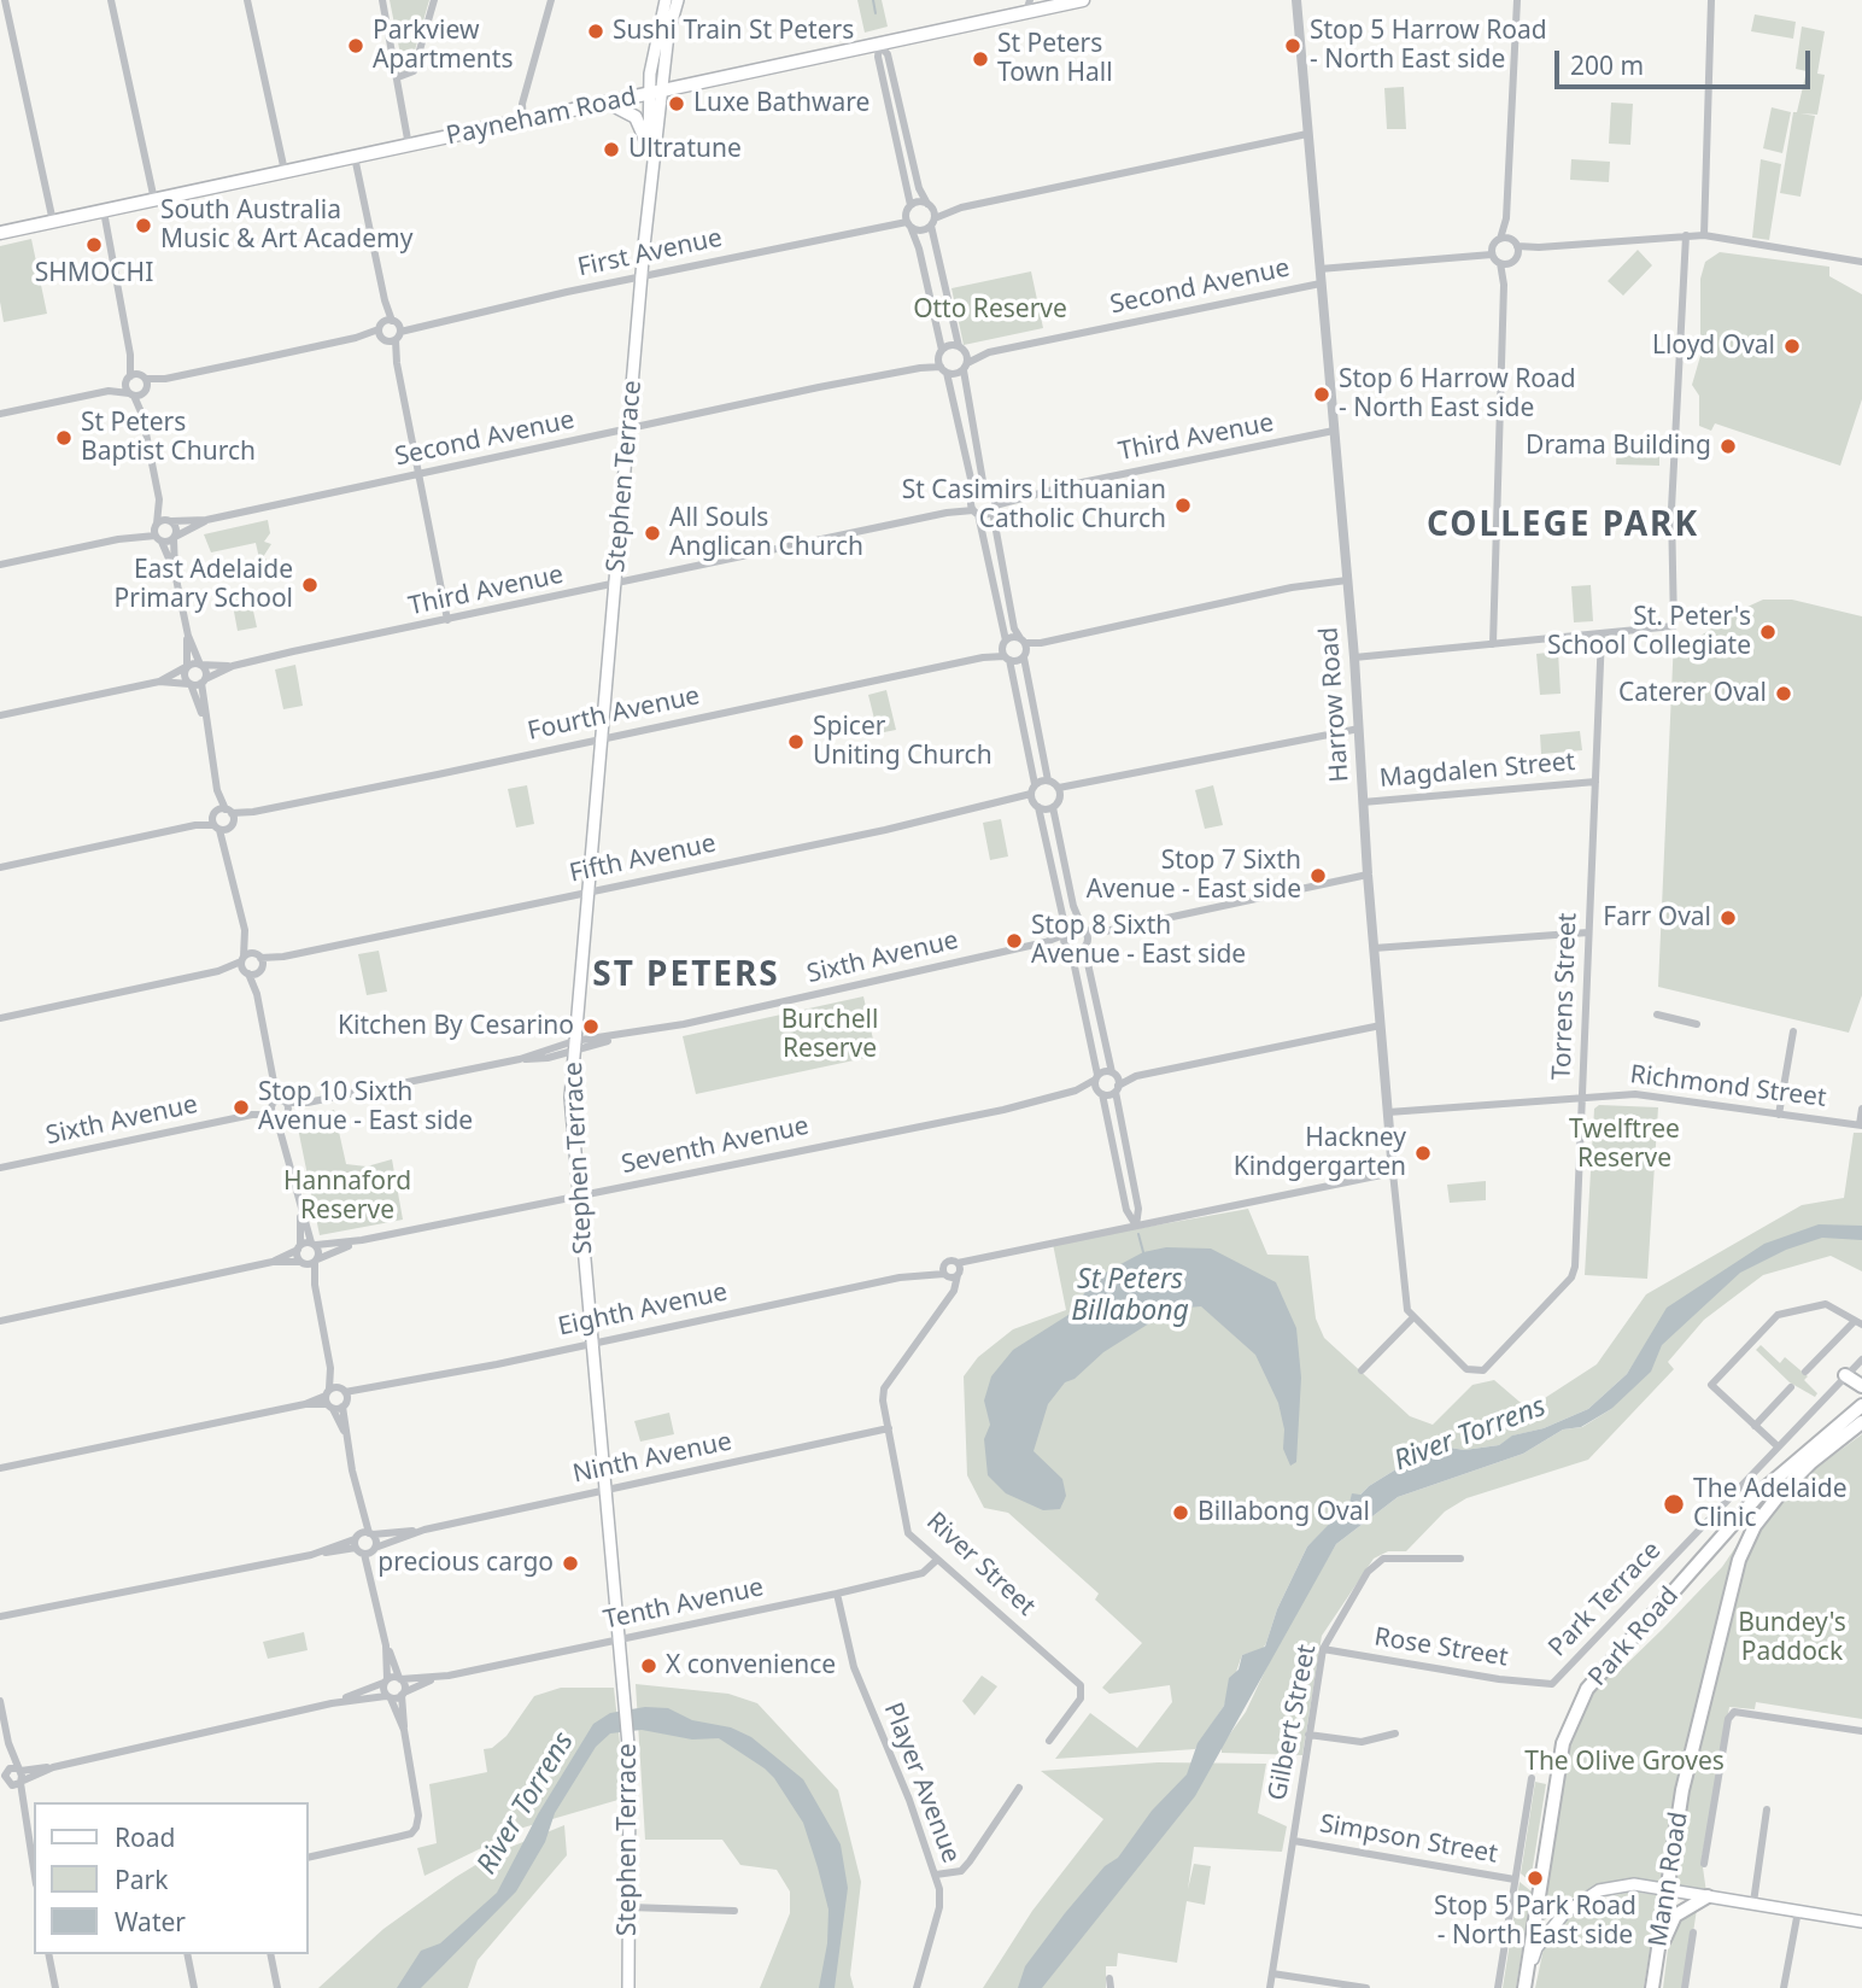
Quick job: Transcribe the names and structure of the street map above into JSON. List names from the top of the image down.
{
  "streets": {
    "highway": ["Park Road", "Mann Road"],
    "main road": ["Payneham Road", "Stephen Terrace"],
    "street": [
      "First Avenue",
      "Second Avenue",
      "Third Avenue",
      "Harrow Road",
      "Fourth Avenue",
      "Magdalen Street",
      "Fifth Avenue",
      "Sixth Avenue",
      "Torrens Street",
      "Richmond Street",
      "Seventh Avenue",
      "Eighth Avenue",
      "Ninth Avenue",
      "River Street",
      "Park Terrace",
      "Tenth Avenue",
      "Rose Street",
      "Gilbert Street",
      "Player Avenue",
      "Simpson Street"
    ]
  },
  "crossings": [
    ["Payneham Road", "Stephen Terrace"],
    ["First Avenue", "Stephen Terrace"],
    ["Second Avenue", "Stephen Terrace"],
    ["Second Avenue", "Harrow Road"],
    ["Third Avenue", "Stephen Terrace"],
    ["Third Avenue", "Harrow Road"],
    ["Stephen Terrace", "Fourth Avenue"],
    ["Stephen Terrace", "Fifth Avenue"],
    ["Stephen Terrace", "Sixth Avenue"],
    ["Stephen Terrace", "Seventh Avenue"],
    ["Stephen Terrace", "Eighth Avenue"],
    ["Stephen Terrace", "Ninth Avenue"],
    ["Stephen Terrace", "Tenth Avenue"],
    ["Harrow Road", "Magdalen Street"],
    ["Harrow Road", "Torrens Street"],
    ["Harrow Road", "Richmond Street"],
    ["Magdalen Street", "Torrens Street"],
    ["Torrens Street", "Richmond Street"],
    ["Eighth Avenue", "River Street"],
    ["Ninth Avenue", "River Street"],
    ["River Street", "Tenth Avenue"],
    ["Park Terrace", "Rose Street"],
    ["Tenth Avenue", "Player Avenue"],
    ["Rose Street", "Gilbert Street"],
    ["Gilbert Street", "Simpson Street"]
  ],
  "districts": ["COLLEGE PARK", "ST PETERS"],
  "water": ["St Peters Billabong", "River Torrens"],
  "parks": [
    "Otto Reserve",
    "Burchell Reserve",
    "Twelftree Reserve",
    "Hannaford Reserve",
    "Bundey's Paddock",
    "The Olive Groves"
  ],
  "places": [
    "Sushi Train St Peters",
    "Parkview Apartments",
    "Stop 5 Harrow Road - North East side",
    "St Peters Town Hall",
    "Luxe Bathware",
    "Ultratune",
    "South Australia Music & Art Academy",
    "SHMOCHI",
    "Lloyd Oval",
    "Stop 6 Harrow Road - North East side",
    "St Peters Baptist Church",
    "Drama Building",
    "St Casimirs Lithuanian Catholic Church",
    "All Souls Anglican Church",
    "East Adelaide Primary School",
    "St. Peter's School Collegiate",
    "Caterer Oval",
    "Spicer Uniting Church",
    "Stop 7 Sixth Avenue - East side",
    "Farr Oval",
    "Stop 8 Sixth Avenue - East side",
    "Kitchen By Cesarino",
    "Stop 10 Sixth Avenue - East side",
    "Hackney Kindgergarten",
    "The Adelaide Clinic",
    "Billabong Oval",
    "precious cargo",
    "X convenience",
    "Stop 5 Park Road - North East side"
  ],
  "legend": ["Road", "Park", "Water"],
  "scale_bar": "200 m"
}
